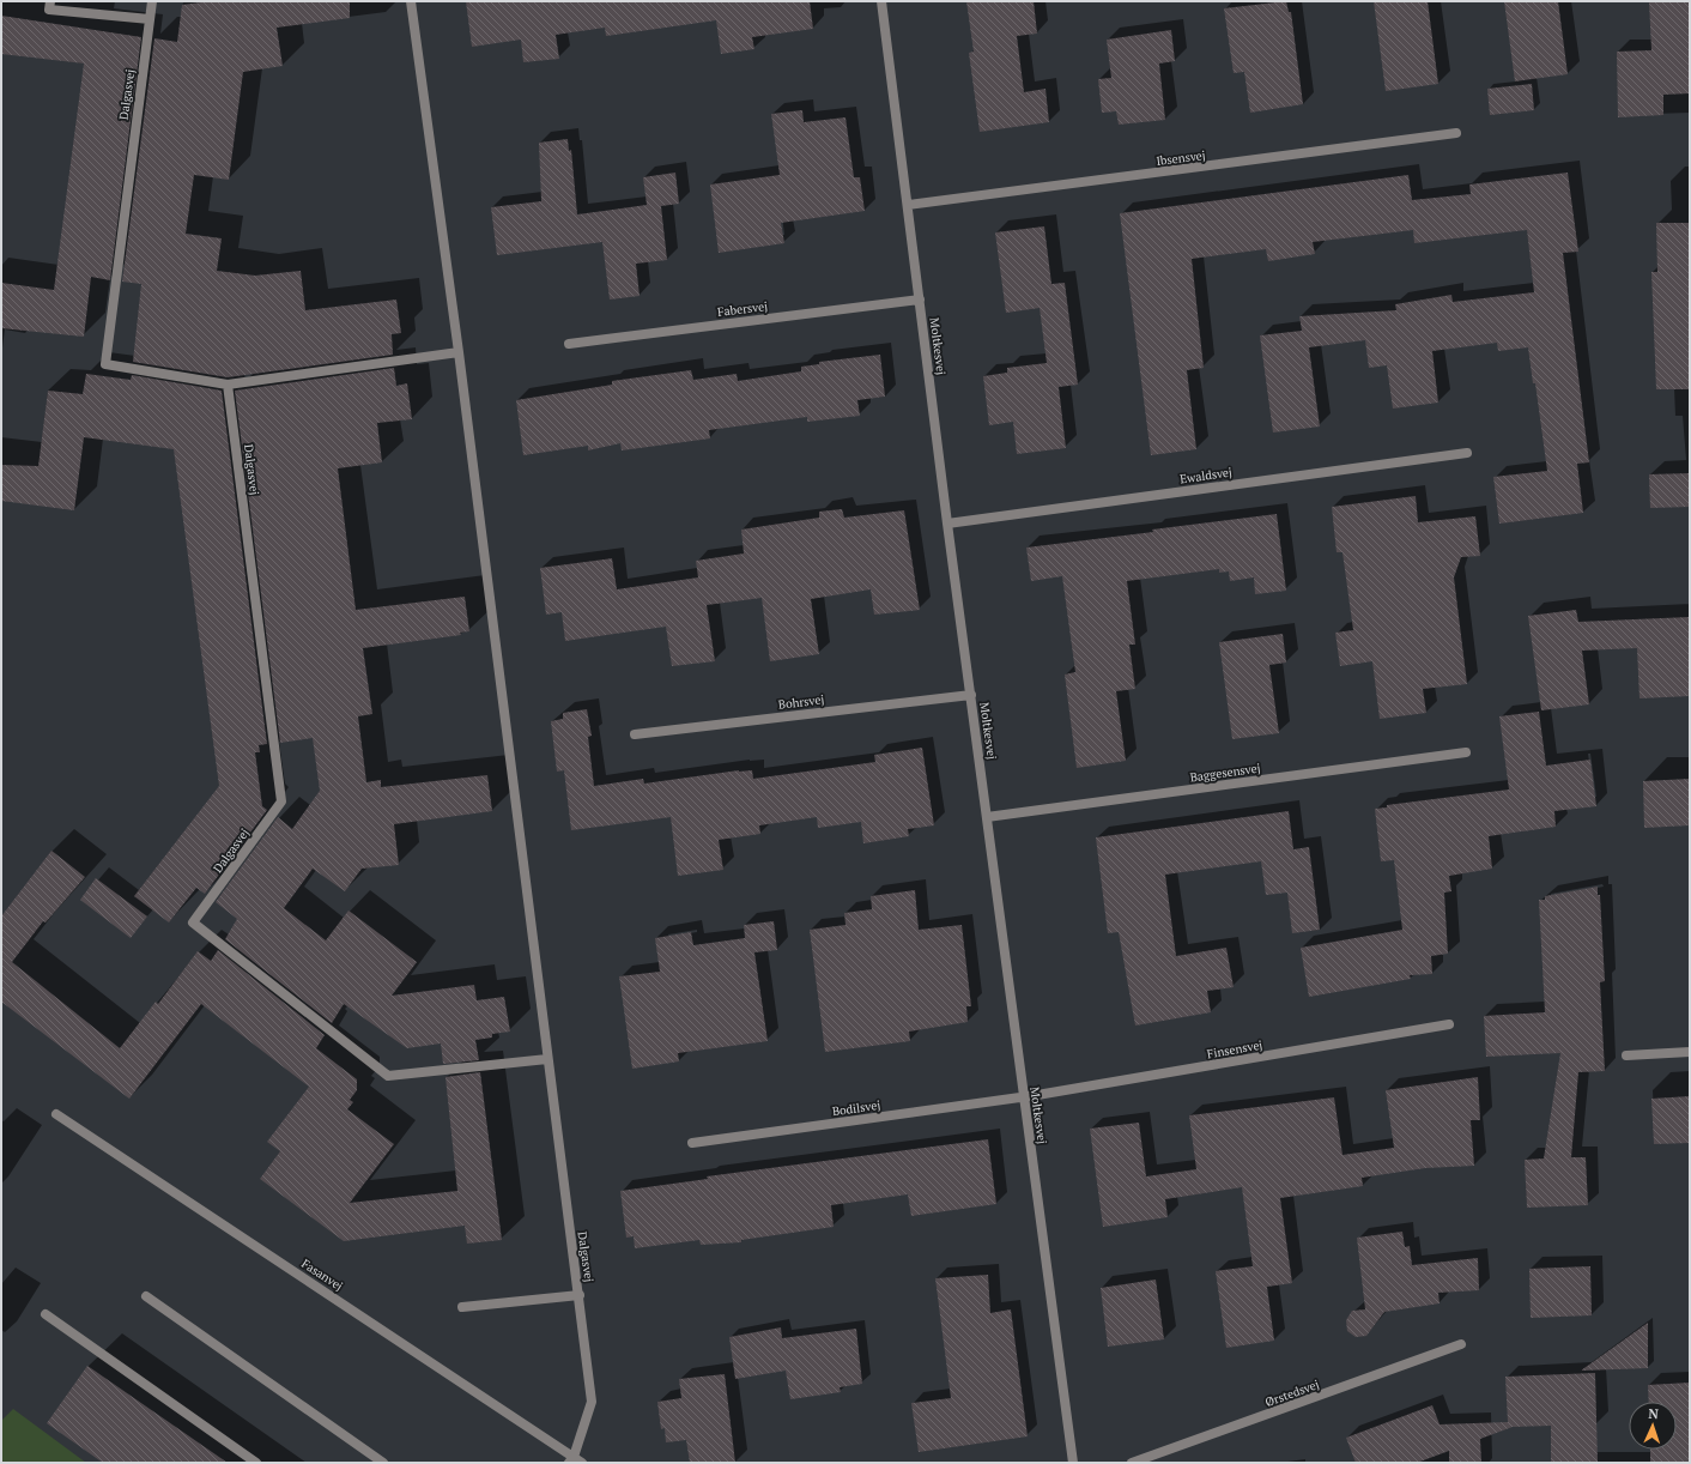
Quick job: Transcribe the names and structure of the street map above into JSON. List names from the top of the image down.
{
  "streets": {
    "street": [
      "Dalgasvej",
      "Ibsensvej",
      "Fabersvej",
      "Moltkesvej",
      "Ewaldsvej",
      "Bohrsvej",
      "Baggesensvej",
      "Finsensvej",
      "Bodilsvej",
      "Fasanvej",
      "Ørstedsvej"
    ]
  },
  "crossings": [
    ["Dalgasvej", "Fasanvej"],
    ["Ibsensvej", "Moltkesvej"],
    ["Fabersvej", "Moltkesvej"],
    ["Moltkesvej", "Ewaldsvej"],
    ["Moltkesvej", "Bohrsvej"],
    ["Moltkesvej", "Baggesensvej"],
    ["Moltkesvej", "Finsensvej"],
    ["Moltkesvej", "Bodilsvej"],
    ["Finsensvej", "Bodilsvej"]
  ],
  "north": "top"
}
